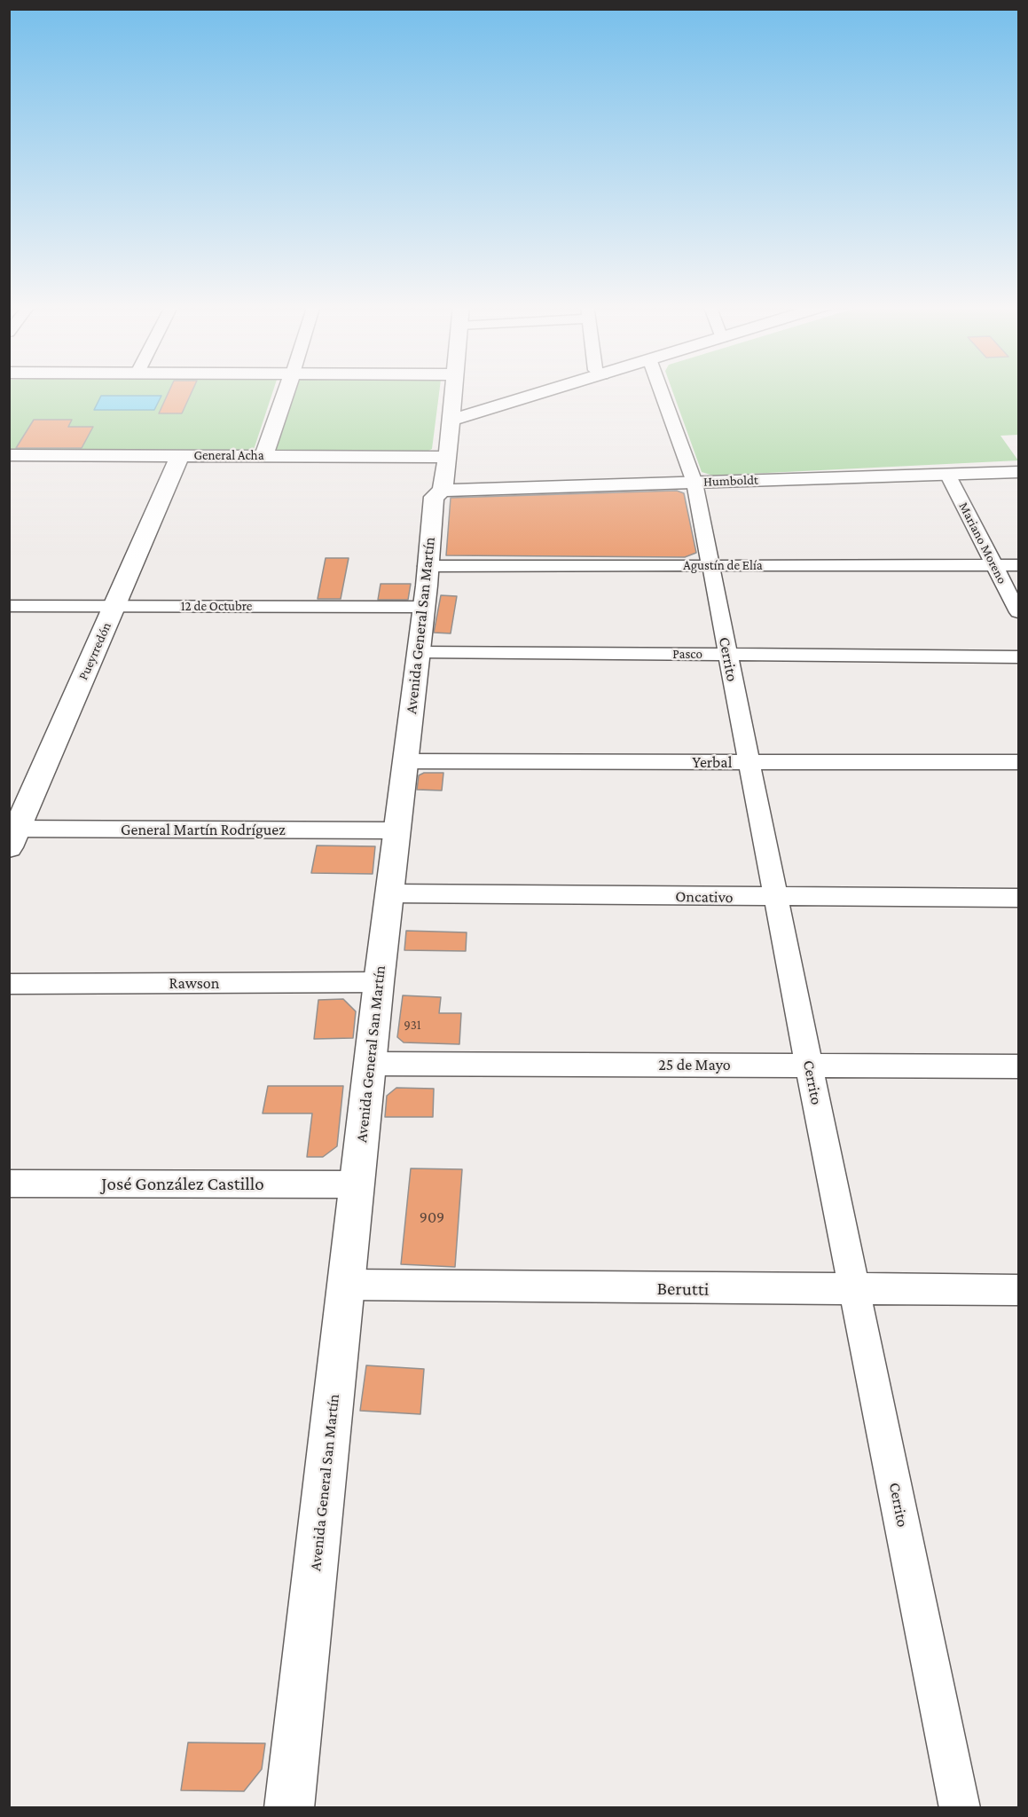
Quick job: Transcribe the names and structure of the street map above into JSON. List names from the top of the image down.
{
  "streets": {
    "street": [
      "General Acha",
      "Humboldt",
      "Mariano Moreno",
      "Agustín de Elía",
      "12 de Octubre",
      "Avenida General San Martín",
      "Pueyrredón",
      "Pasco",
      "Cerrito",
      "Yerbal",
      "General Martín Rodríguez",
      "Oncativo",
      "Rawson",
      "25 de Mayo",
      "José González Castillo",
      "Berutti"
    ]
  },
  "crossings": [
    ["General Acha", "Avenida General San Martín"],
    ["General Acha", "Pueyrredón"],
    ["Humboldt", "Mariano Moreno"],
    ["Humboldt", "Avenida General San Martín"],
    ["Humboldt", "Cerrito"],
    ["Mariano Moreno", "Agustín de Elía"],
    ["Agustín de Elía", "Avenida General San Martín"],
    ["Agustín de Elía", "Cerrito"],
    ["12 de Octubre", "Avenida General San Martín"],
    ["12 de Octubre", "Pueyrredón"],
    ["Avenida General San Martín", "Pasco"],
    ["Avenida General San Martín", "Yerbal"],
    ["Avenida General San Martín", "General Martín Rodríguez"],
    ["Avenida General San Martín", "Oncativo"],
    ["Avenida General San Martín", "Rawson"],
    ["Avenida General San Martín", "25 de Mayo"],
    ["Avenida General San Martín", "José González Castillo"],
    ["Avenida General San Martín", "Berutti"],
    ["Pueyrredón", "General Martín Rodríguez"],
    ["Pasco", "Cerrito"],
    ["Cerrito", "Yerbal"],
    ["Cerrito", "Oncativo"],
    ["Cerrito", "25 de Mayo"],
    ["Cerrito", "Berutti"]
  ],
  "house_numbers": ["931", "909"]
}
